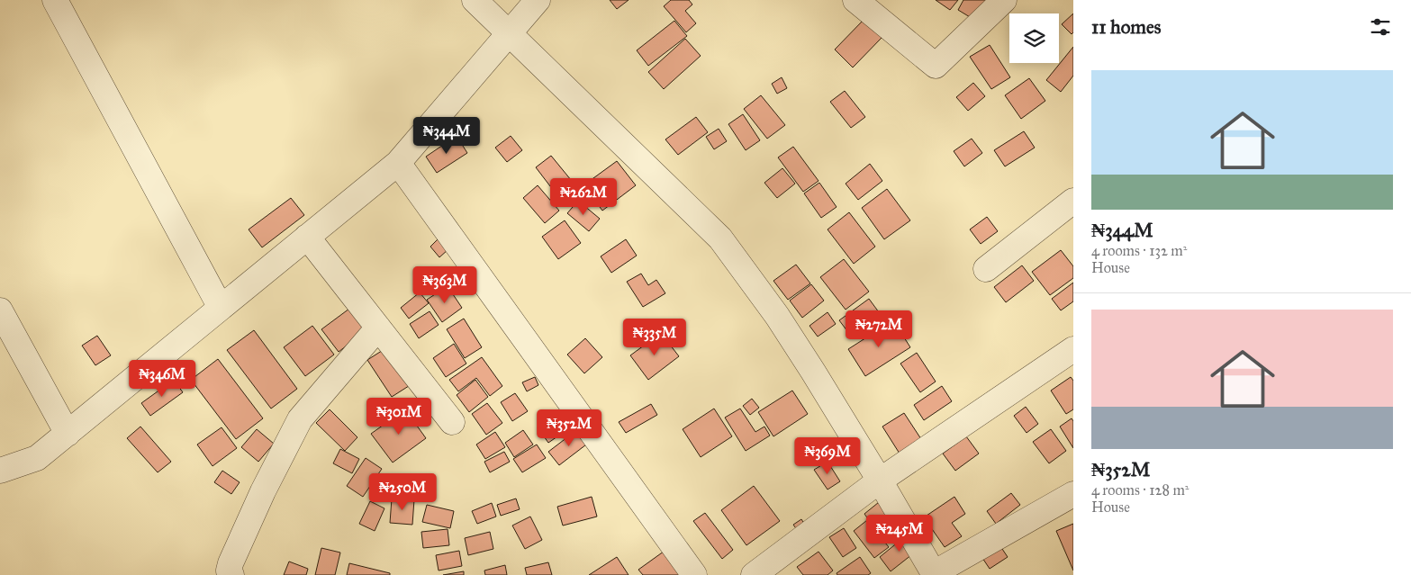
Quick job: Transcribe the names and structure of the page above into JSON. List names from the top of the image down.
{
  "page": {
    "heading": "11 homes",
    "list": [
      {
        "name": "₦344M",
        "note": "4 rooms · 132 m² · House"
      },
      {
        "name": "₦352M",
        "note": "4 rooms · 128 m² · House"
      }
    ],
    "price": [
      "₦344M",
      "₦262M",
      "₦363M",
      "₦272M",
      "₦335M",
      "₦346M",
      "₦301M",
      "₦352M",
      "₦369M",
      "₦250M",
      "₦245M"
    ]
  }
}
